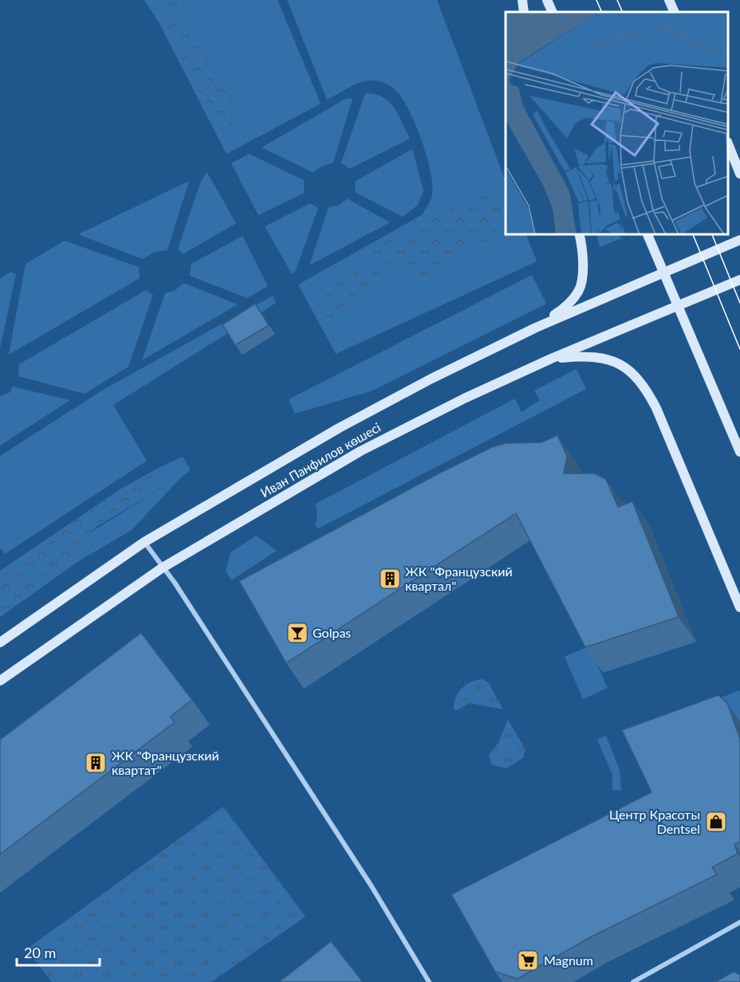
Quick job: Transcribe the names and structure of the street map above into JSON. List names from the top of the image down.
{
  "streets": {
    "street": ["Иван Панфилов көшесі"]
  },
  "places": {
    "building": ["ЖК \"Французский квартал\"", "ЖК \"Французский квартат\""],
    "bar": ["Golpas"],
    "shop": ["Центр Красоты Dentsel"],
    "supermarket": ["Magnum"]
  },
  "scale_bar": "20 m"
}
